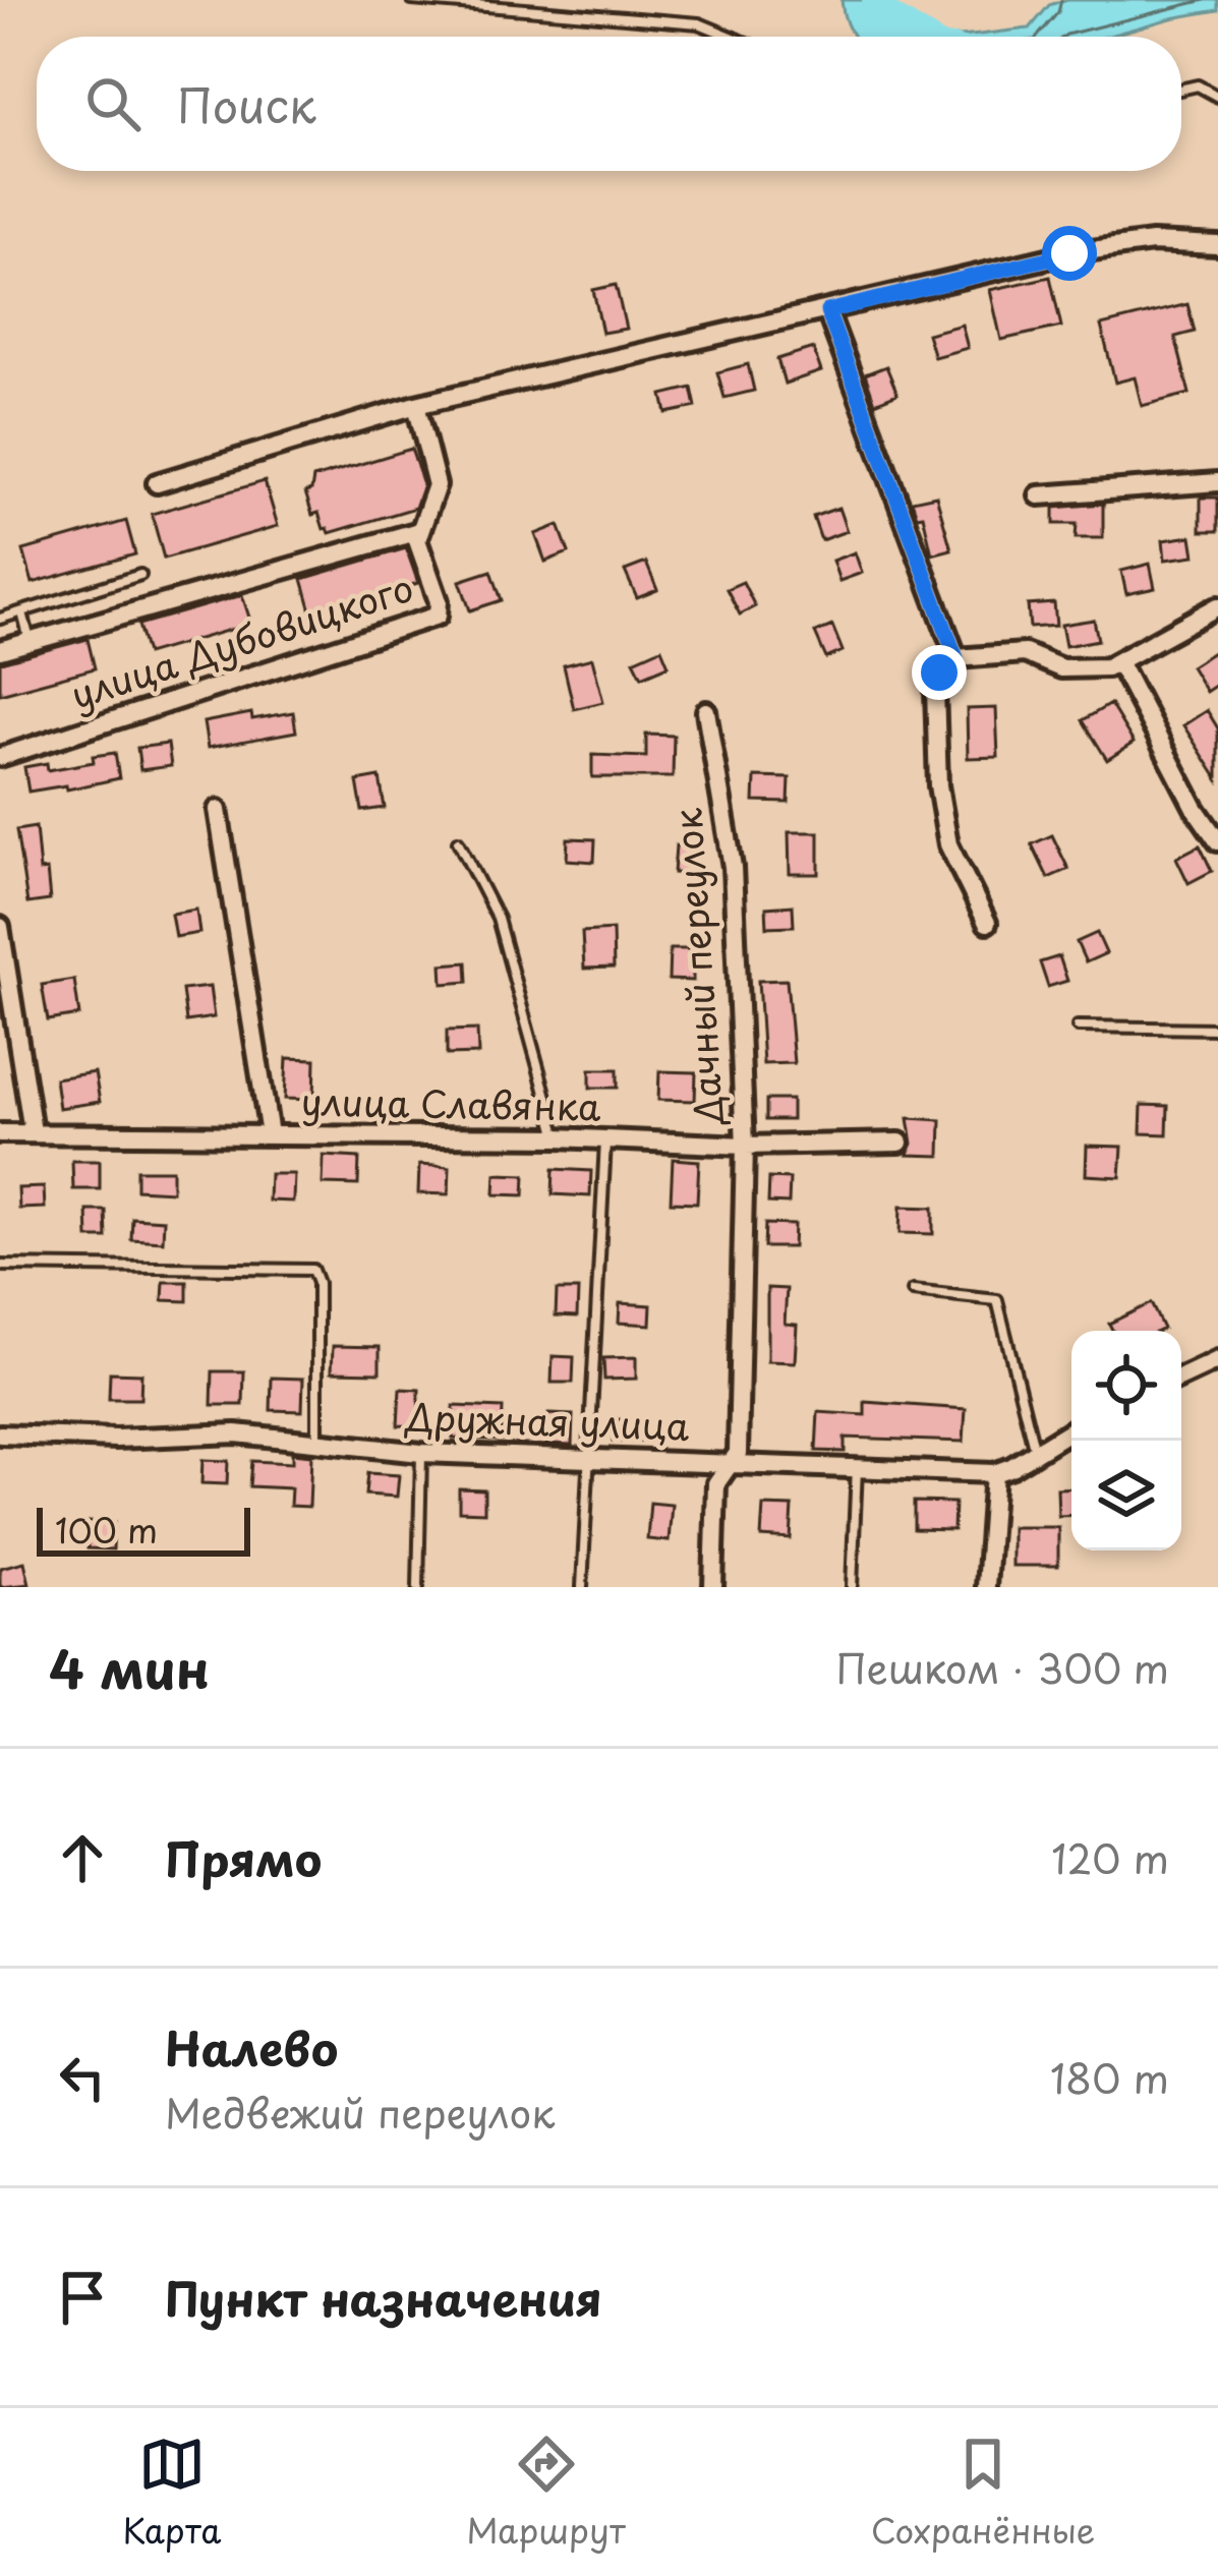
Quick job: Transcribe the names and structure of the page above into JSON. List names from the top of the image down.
{
  "streets": {
    "street": [
      "улица Дубовицкого",
      "Дачный переулок",
      "улица Славянка",
      "Дружная улица"
    ]
  },
  "crossings": [
    ["Дачный переулок", "улица Славянка"],
    ["Дачный переулок", "Дружная улица"]
  ],
  "scale_bar": "100 m",
  "page": {
    "search": "Поиск",
    "scale": "100 m",
    "heading": ["4 мин", "Пешком · 300 m"],
    "list": [
      ["Прямо", "120 m"],
      ["Налево", "Медвежий переулок", "180 m"],
      "Пункт назначения"
    ],
    "nav": ["Карта", "Маршрут", "Сохранённые"]
  }
}
